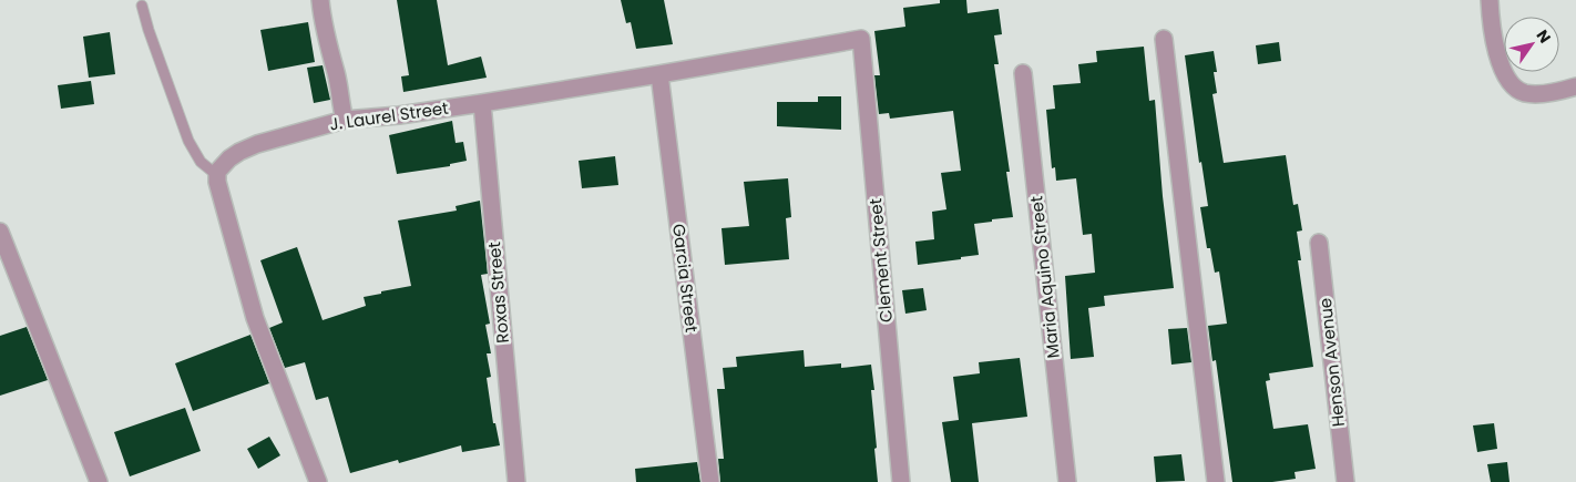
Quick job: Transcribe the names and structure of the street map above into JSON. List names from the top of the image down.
{
  "streets": {
    "street": [
      "J. Laurel Street",
      "Clement Street",
      "Maria Aquino Street",
      "Garcia Street",
      "Roxas Street",
      "Henson Avenue"
    ]
  },
  "crossings": [
    ["J. Laurel Street", "Clement Street"],
    ["J. Laurel Street", "Garcia Street"],
    ["J. Laurel Street", "Roxas Street"]
  ],
  "north": "top right"
}
